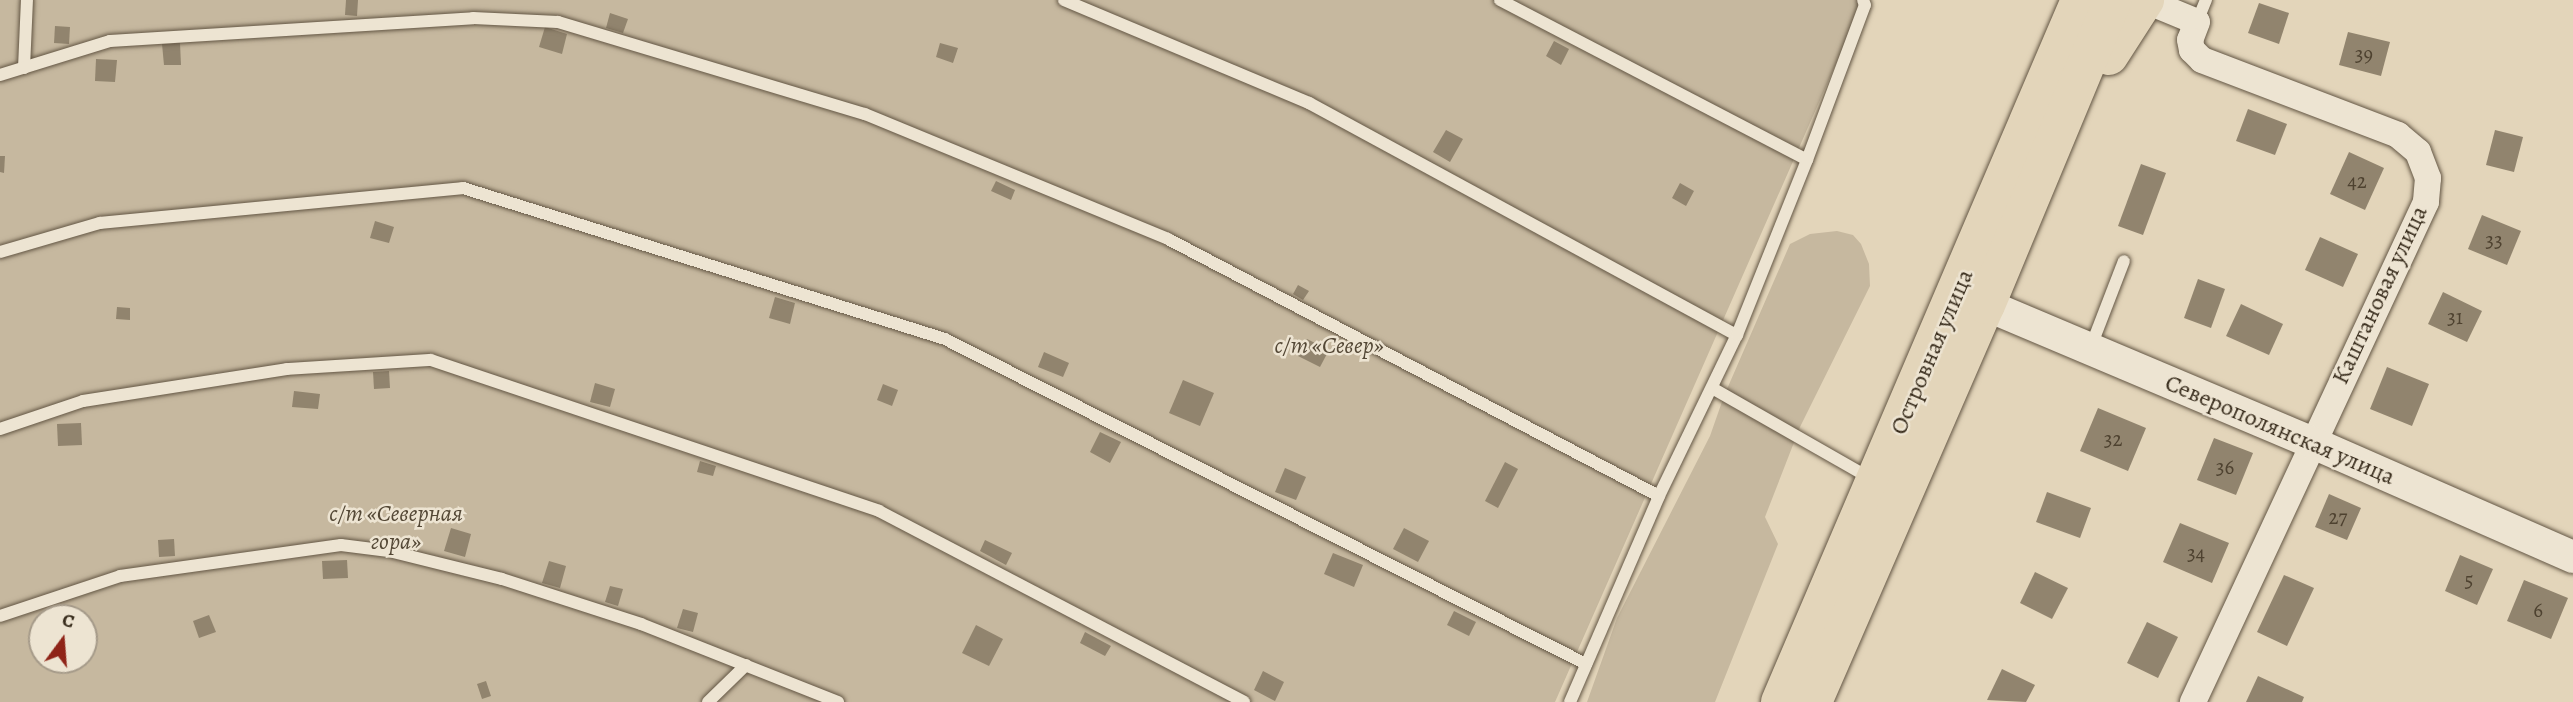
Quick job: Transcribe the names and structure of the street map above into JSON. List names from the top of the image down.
{
  "streets": {
    "main road": ["Островная улица"],
    "street": ["Каштановая улица", "Северополянская улица"]
  },
  "crossings": [
    ["Каштановая улица", "Северополянская улица"],
    ["Островная улица", "Северополянская улица"]
  ],
  "parks": ["с/т «Север»", "с/т «Северная гора»"],
  "house_numbers": [
    "39",
    "42",
    "33",
    "31",
    "32",
    "36",
    "27",
    "34",
    "5",
    "6"
  ],
  "north": "top"
}
